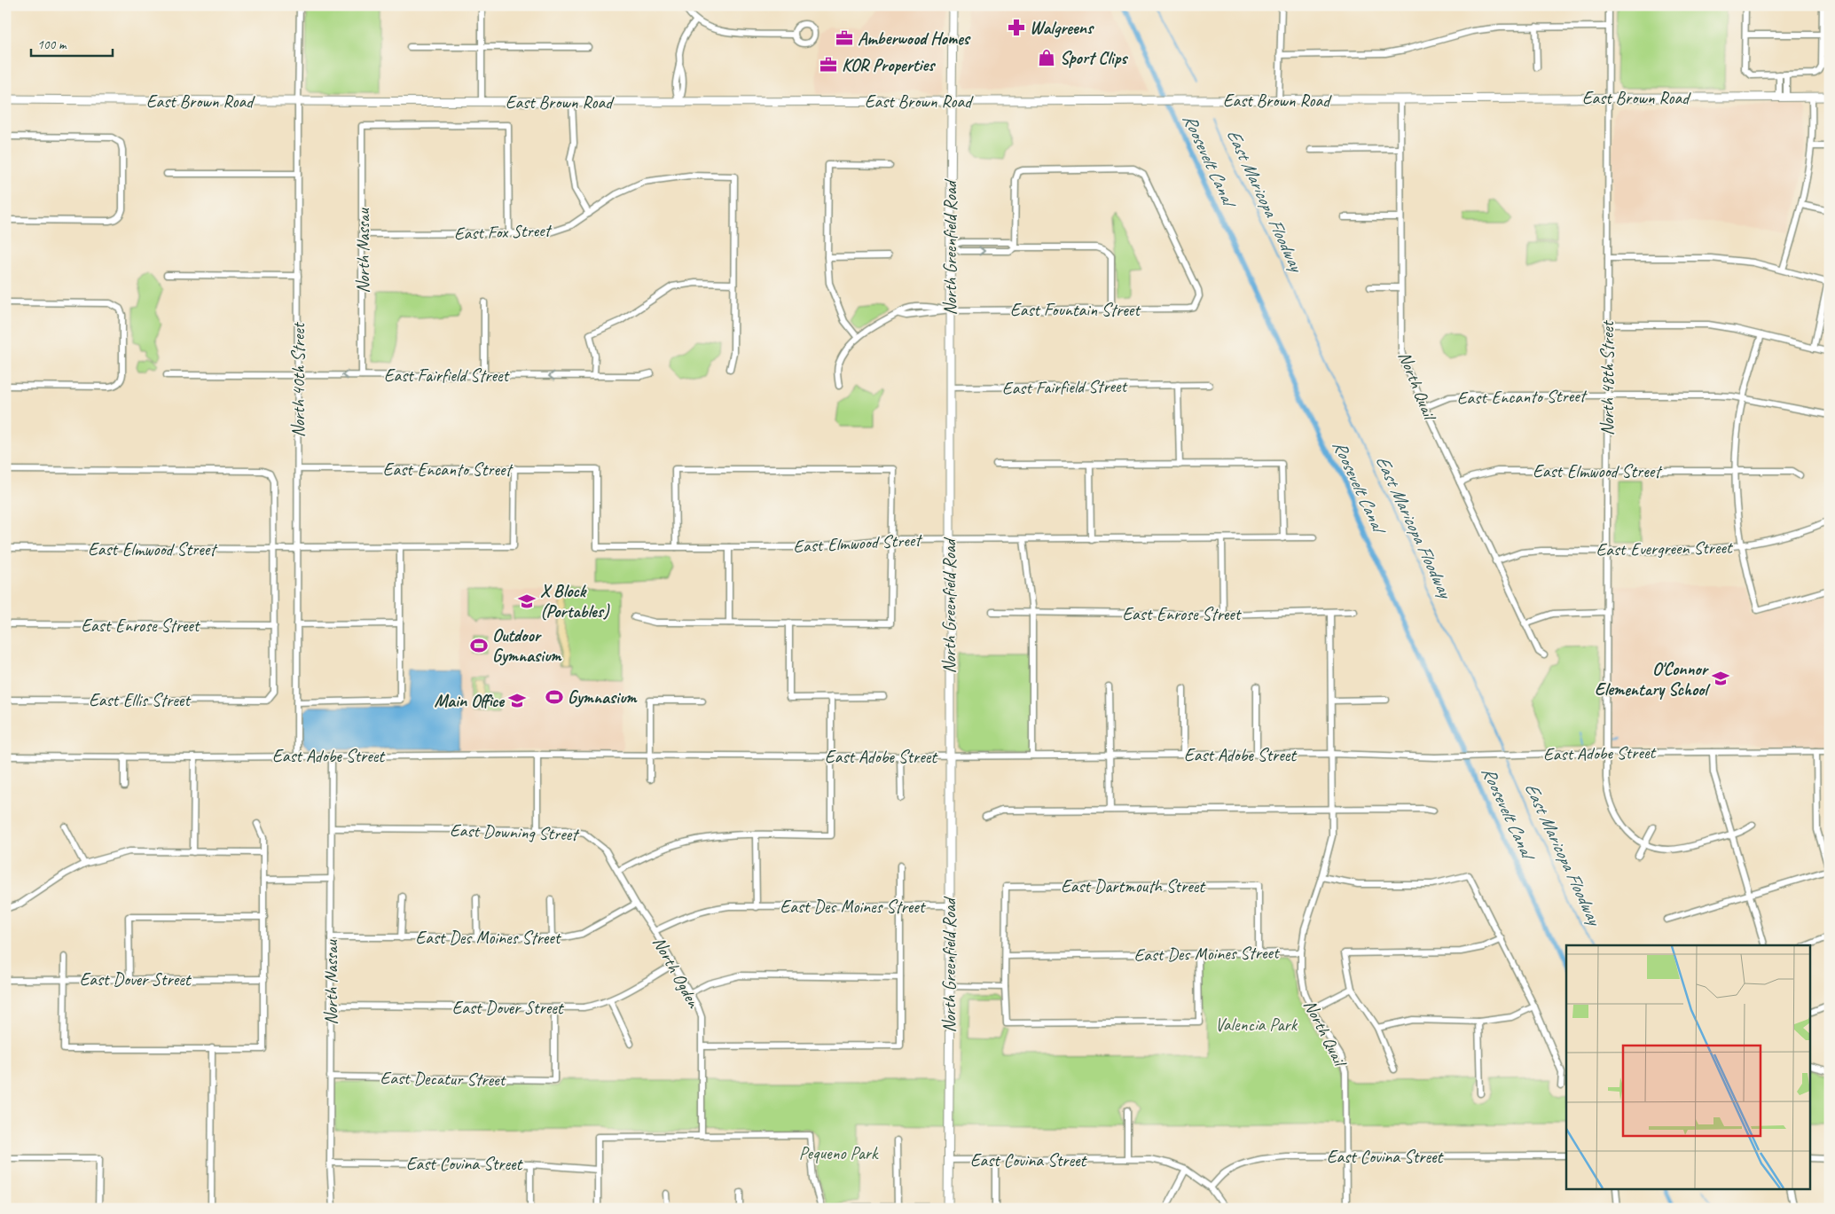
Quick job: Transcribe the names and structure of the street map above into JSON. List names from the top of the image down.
{
  "streets": {
    "main road": ["East Brown Road", "North Greenfield Road"],
    "street": [
      "East Fox Street",
      "North Nassau",
      "East Fountain Street",
      "East Fairfield Street",
      "North 48th Street",
      "North 40th Street",
      "North Quail",
      "East Encanto Street",
      "East Elmwood Street",
      "East Evergreen Street",
      "East Enrose Street",
      "East Ellis Street",
      "East Adobe Street",
      "East Downing Street",
      "East Dartmouth Street",
      "East Des Moines Street",
      "North Ogden",
      "East Dover Street",
      "East Decatur Street",
      "East Covina Street"
    ]
  },
  "crossings": [
    ["East Brown Road", "North Greenfield Road"],
    ["East Brown Road", "North 48th Street"],
    ["East Brown Road", "North 40th Street"],
    ["East Brown Road", "North Quail"],
    ["East Fox Street", "North Nassau"],
    ["North Greenfield Road", "East Fountain Street"],
    ["North Greenfield Road", "East Fairfield Street"],
    ["North Greenfield Road", "East Elmwood Street"],
    ["North Greenfield Road", "East Adobe Street"],
    ["North Greenfield Road", "East Des Moines Street"],
    ["North Greenfield Road", "East Covina Street"],
    ["North Nassau", "East Fairfield Street"],
    ["North Nassau", "East Adobe Street"],
    ["North Nassau", "East Downing Street"],
    ["North Nassau", "East Des Moines Street"],
    ["North Nassau", "East Dover Street"],
    ["North Nassau", "East Decatur Street"],
    ["North Nassau", "East Covina Street"],
    ["East Fairfield Street", "North 40th Street"],
    ["North 48th Street", "East Encanto Street"],
    ["North 48th Street", "East Elmwood Street"],
    ["North 48th Street", "East Evergreen Street"],
    ["North 48th Street", "East Adobe Street"],
    ["North 40th Street", "East Encanto Street"],
    ["North 40th Street", "East Elmwood Street"],
    ["North 40th Street", "East Adobe Street"],
    ["North Quail", "East Encanto Street"],
    ["North Quail", "East Elmwood Street"],
    ["North Quail", "East Evergreen Street"],
    ["North Quail", "East Enrose Street"],
    ["North Quail", "East Adobe Street"],
    ["North Quail", "East Des Moines Street"],
    ["North Quail", "East Covina Street"],
    ["East Encanto Street", "East Elmwood Street"],
    ["East Enrose Street", "East Ellis Street"],
    ["East Downing Street", "North Ogden"],
    ["East Dartmouth Street", "East Des Moines Street"],
    ["East Des Moines Street", "North Ogden"],
    ["North Ogden", "East Dover Street"],
    ["East Dover Street", "East Decatur Street"]
  ],
  "water": ["Roosevelt Canal", "East Maricopa Floodway"],
  "parks": ["Valencia Park", "Pequeno Park"],
  "places": {
    "pharmacy": ["Walgreens"],
    "office": ["Amberwood Homes", "KOR Properties"],
    "shop": ["Sport Clips"],
    "school or university": ["X Block (Portables)", "O'Connor Elementary School", "Main Office"],
    "sports": ["Outdoor Gymnasium", "Gymnasium"]
  },
  "scale_bar": "100 m"
}
